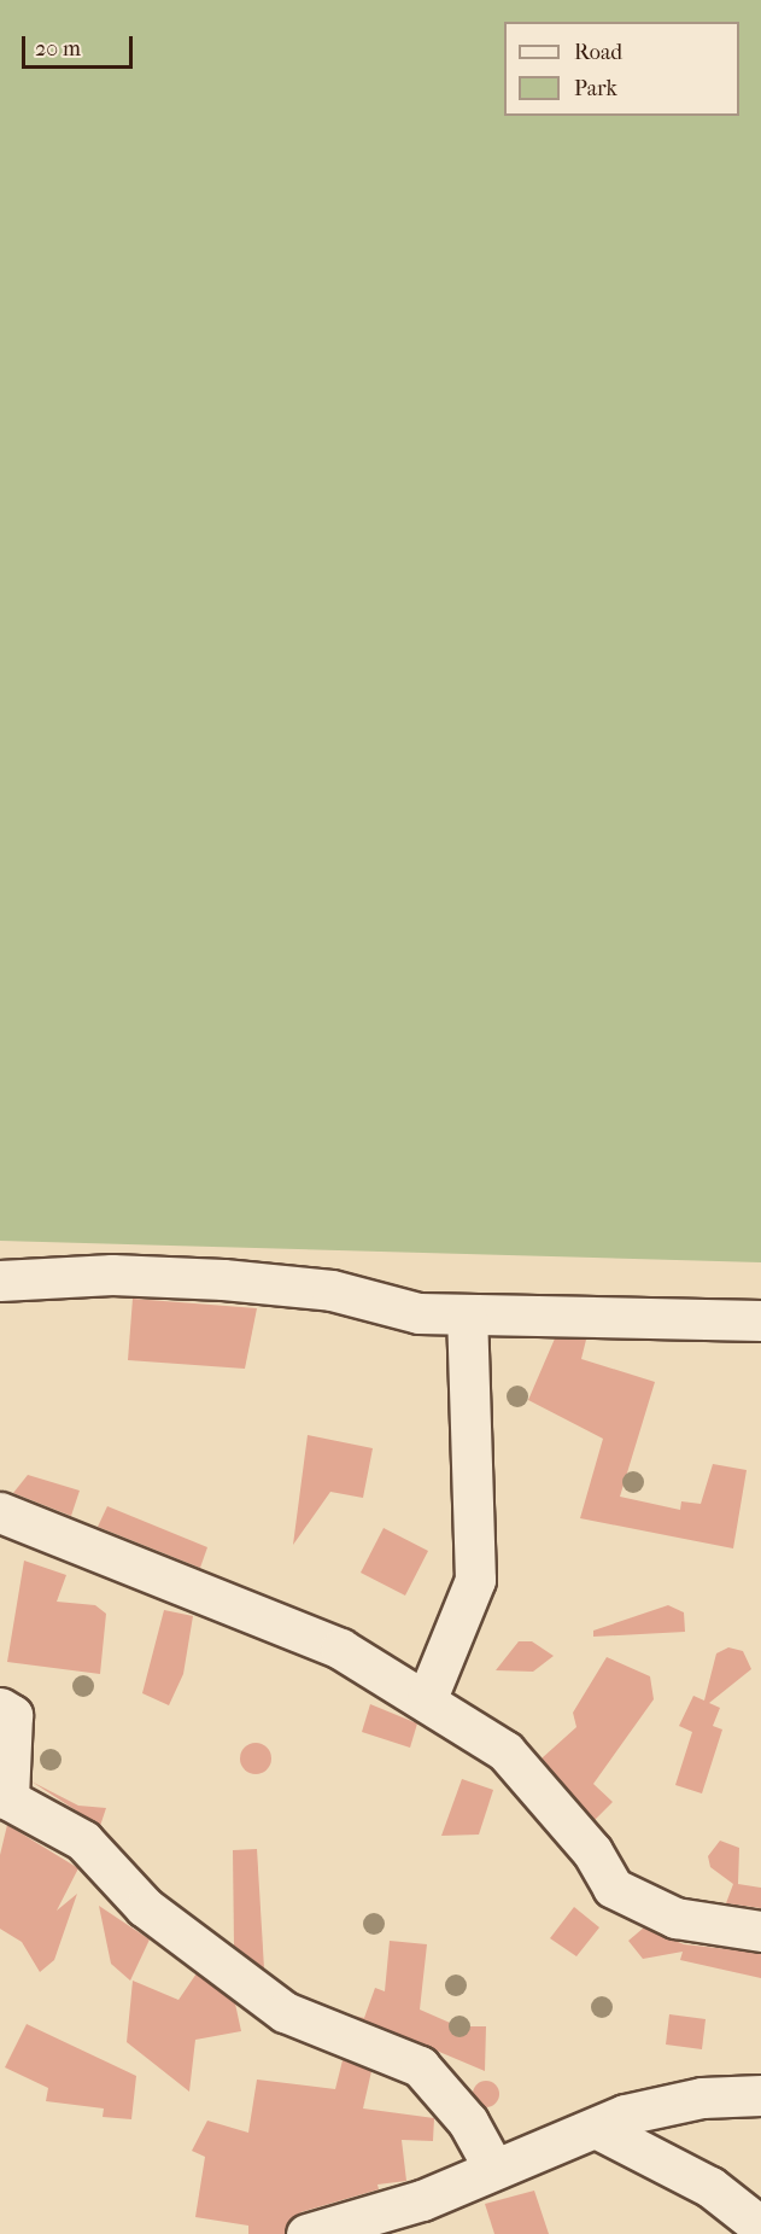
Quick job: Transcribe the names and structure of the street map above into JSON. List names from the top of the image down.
{
  "legend": ["Road", "Park"],
  "scale_bar": "20 m"
}
